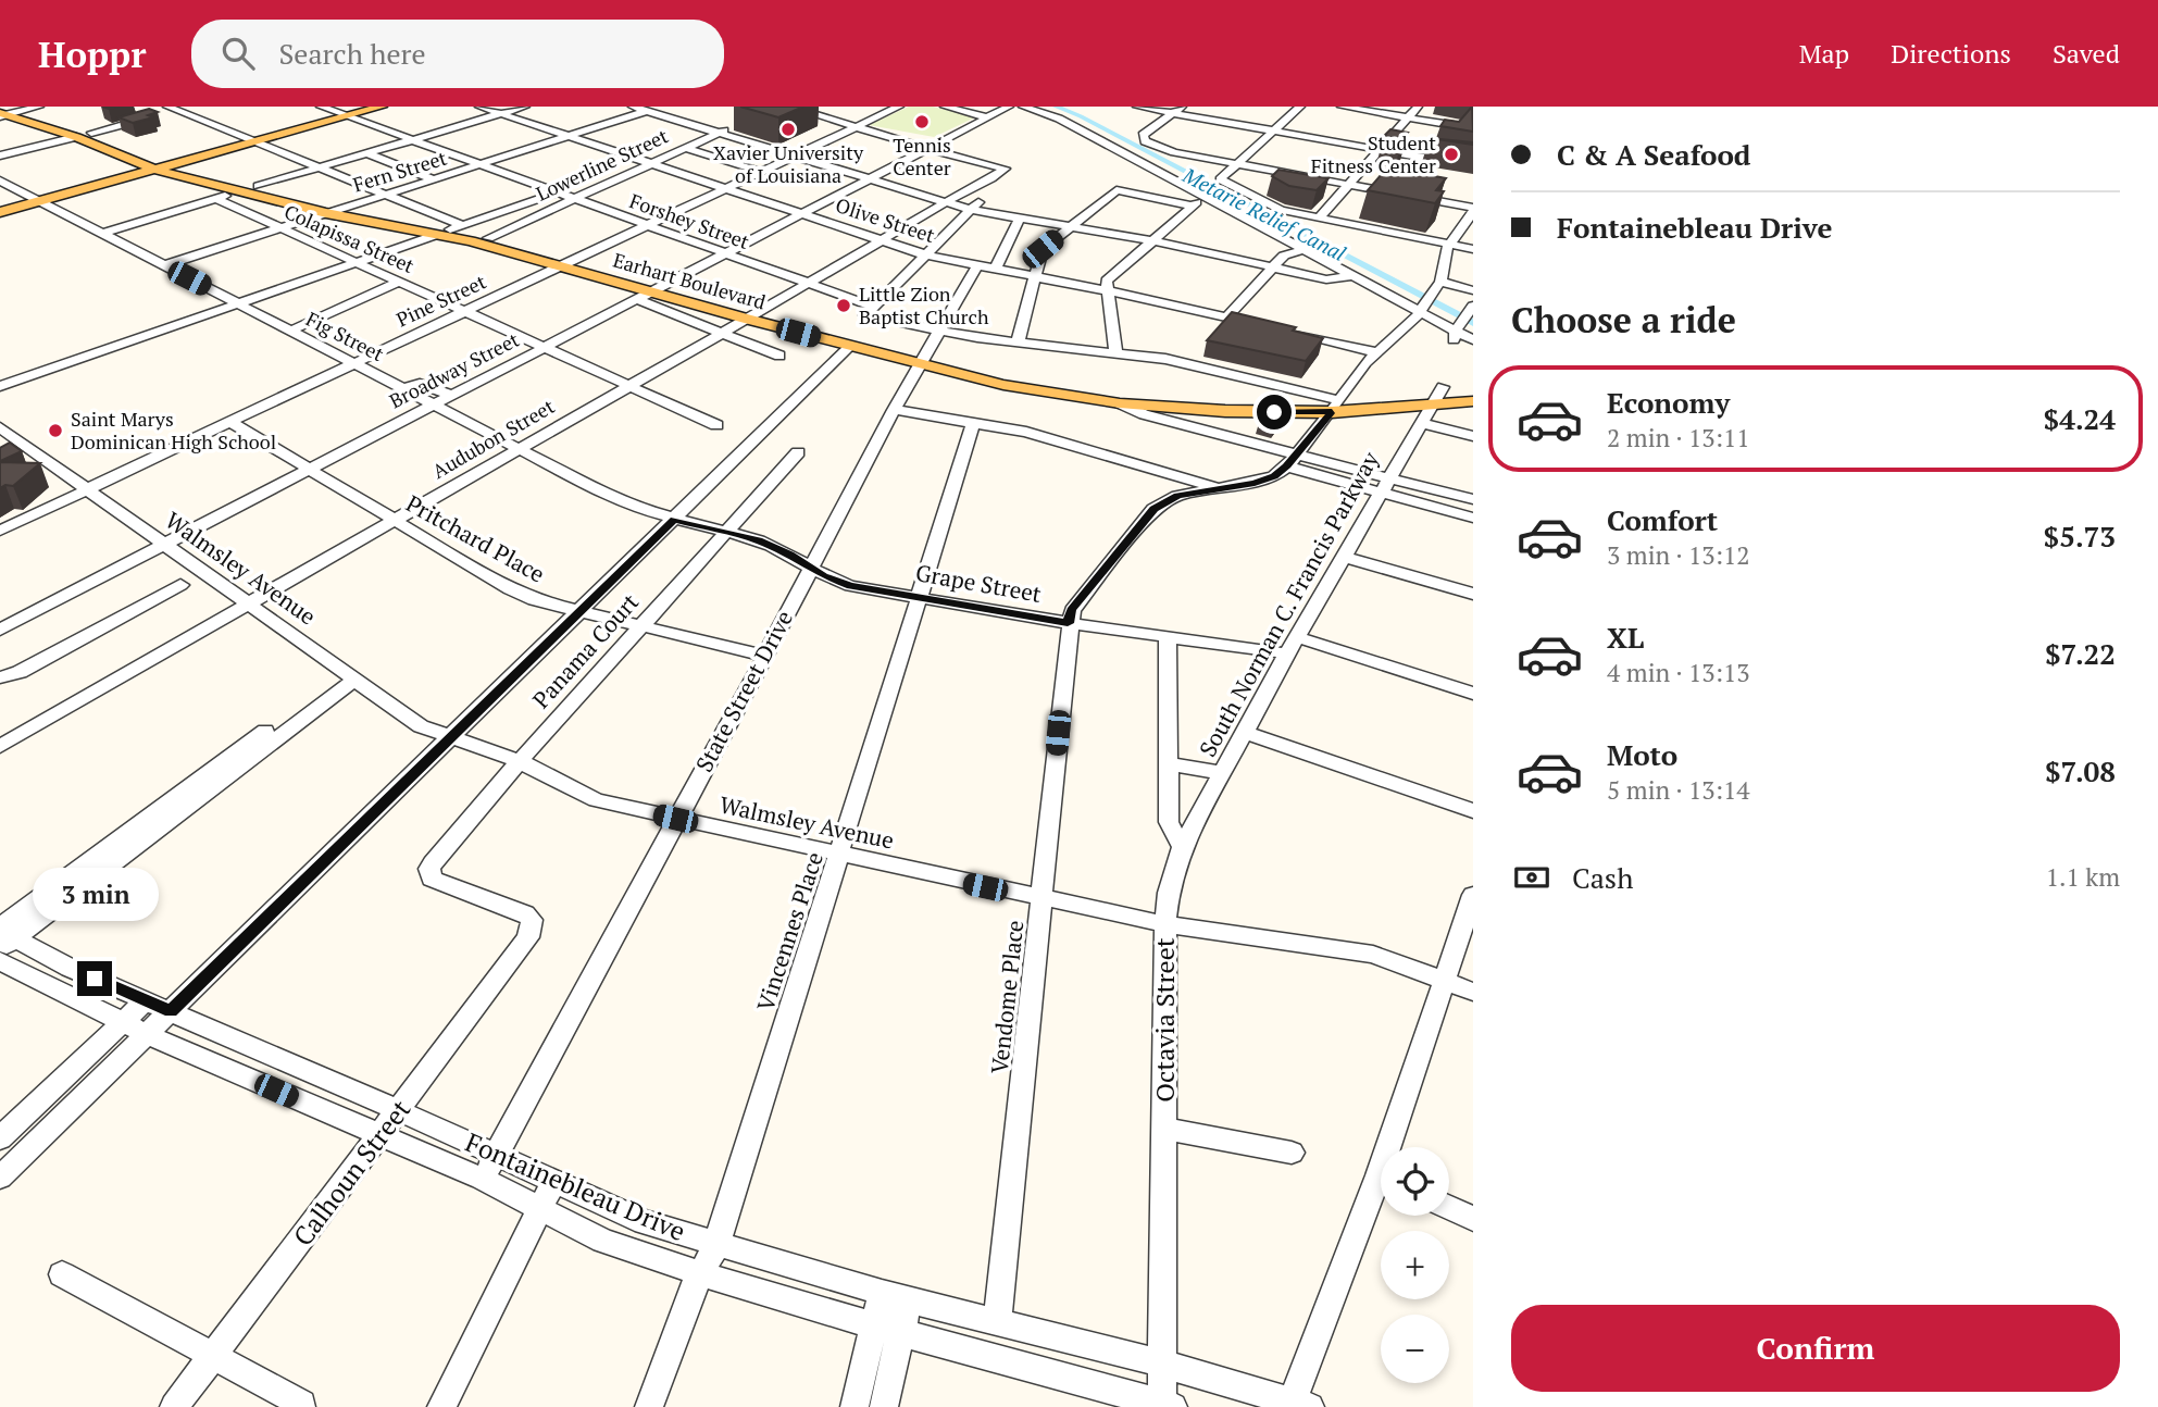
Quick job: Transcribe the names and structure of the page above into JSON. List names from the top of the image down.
{
  "streets": {
    "main road": ["Earhart Boulevard"],
    "street": [
      "Lowerline Street",
      "Fern Street",
      "Olive Street",
      "Forshey Street",
      "Colapissa Street",
      "Pine Street",
      "Fig Street",
      "Broadway Street",
      "Audubon Street",
      "Pritchard Place",
      "Walmsley Avenue",
      "Grape Street",
      "South Norman C. Francis Parkway",
      "Panama Court",
      "State Street Drive",
      "Vincennes Place",
      "Vendome Place",
      "Octavia Street",
      "Calhoun Street",
      "Fontainebleau Drive"
    ]
  },
  "crossings": [
    ["Lowerline Street", "Olive Street"],
    ["Lowerline Street", "Forshey Street"],
    ["Lowerline Street", "Earhart Boulevard"],
    ["Fern Street", "Olive Street"],
    ["Fern Street", "Forshey Street"],
    ["Fern Street", "Colapissa Street"],
    ["Fern Street", "Earhart Boulevard"],
    ["Fern Street", "Fig Street"],
    ["Olive Street", "Pine Street"],
    ["Olive Street", "Broadway Street"],
    ["Olive Street", "Audubon Street"],
    ["Olive Street", "State Street Drive"],
    ["Forshey Street", "Earhart Boulevard"],
    ["Forshey Street", "Pine Street"],
    ["Forshey Street", "Broadway Street"],
    ["Forshey Street", "Audubon Street"],
    ["Forshey Street", "State Street Drive"],
    ["Forshey Street", "Vendome Place"],
    ["Colapissa Street", "Pine Street"],
    ["Colapissa Street", "Broadway Street"],
    ["Colapissa Street", "Audubon Street"],
    ["Earhart Boulevard", "Pine Street"],
    ["Earhart Boulevard", "Broadway Street"],
    ["Earhart Boulevard", "Audubon Street"],
    ["Earhart Boulevard", "South Norman C. Francis Parkway"],
    ["Earhart Boulevard", "State Street Drive"],
    ["Earhart Boulevard", "Vendome Place"],
    ["Pine Street", "Fig Street"],
    ["Pine Street", "Pritchard Place"],
    ["Pine Street", "Walmsley Avenue"],
    ["Fig Street", "Broadway Street"],
    ["Fig Street", "Audubon Street"],
    ["Fig Street", "Grape Street"],
    ["Broadway Street", "Audubon Street"],
    ["Broadway Street", "Pritchard Place"],
    ["Broadway Street", "Walmsley Avenue"],
    ["Audubon Street", "Pritchard Place"],
    ["Audubon Street", "Walmsley Avenue"],
    ["Pritchard Place", "Panama Court"],
    ["Pritchard Place", "State Street Drive"],
    ["Walmsley Avenue", "Panama Court"],
    ["Walmsley Avenue", "State Street Drive"],
    ["Walmsley Avenue", "Vincennes Place"],
    ["Walmsley Avenue", "Vendome Place"],
    ["Walmsley Avenue", "Octavia Street"],
    ["Grape Street", "South Norman C. Francis Parkway"],
    ["Grape Street", "Panama Court"],
    ["Grape Street", "State Street Drive"],
    ["Grape Street", "Vincennes Place"],
    ["Grape Street", "Vendome Place"],
    ["South Norman C. Francis Parkway", "Octavia Street"],
    ["Panama Court", "Calhoun Street"],
    ["State Street Drive", "Fontainebleau Drive"],
    ["Vincennes Place", "Fontainebleau Drive"],
    ["Vendome Place", "Fontainebleau Drive"],
    ["Octavia Street", "Fontainebleau Drive"],
    ["Calhoun Street", "Fontainebleau Drive"]
  ],
  "water": ["Metarie Relief Canal"],
  "places": [
    "Tennis Center",
    "Xavier University of Louisiana",
    "Student Fitness Center",
    "Little Zion Baptist Church",
    "Saint Marys Dominican High School"
  ],
  "page": {
    "header": "Hoppr",
    "search": "Search here",
    "nav": ["Map", "Directions", "Saved"],
    "banner": ["C & A Seafood", "Fontainebleau Drive"],
    "heading": "Choose a ride",
    "list": [
      {
        "name": "Economy",
        "note": "2 min · 13:11",
        "value": "$4.24"
      },
      {
        "name": "Comfort",
        "note": "3 min · 13:12",
        "value": "$5.73"
      },
      {
        "name": "XL",
        "note": "4 min · 13:13",
        "value": "$7.22"
      },
      {
        "name": "Moto",
        "note": "5 min · 13:14",
        "value": "$7.08"
      }
    ],
    "pay": ["Cash", "1.1 km"],
    "bubble": "3 min",
    "map_buttons": ["+", "−"],
    "buttons": "Confirm"
  }
}
